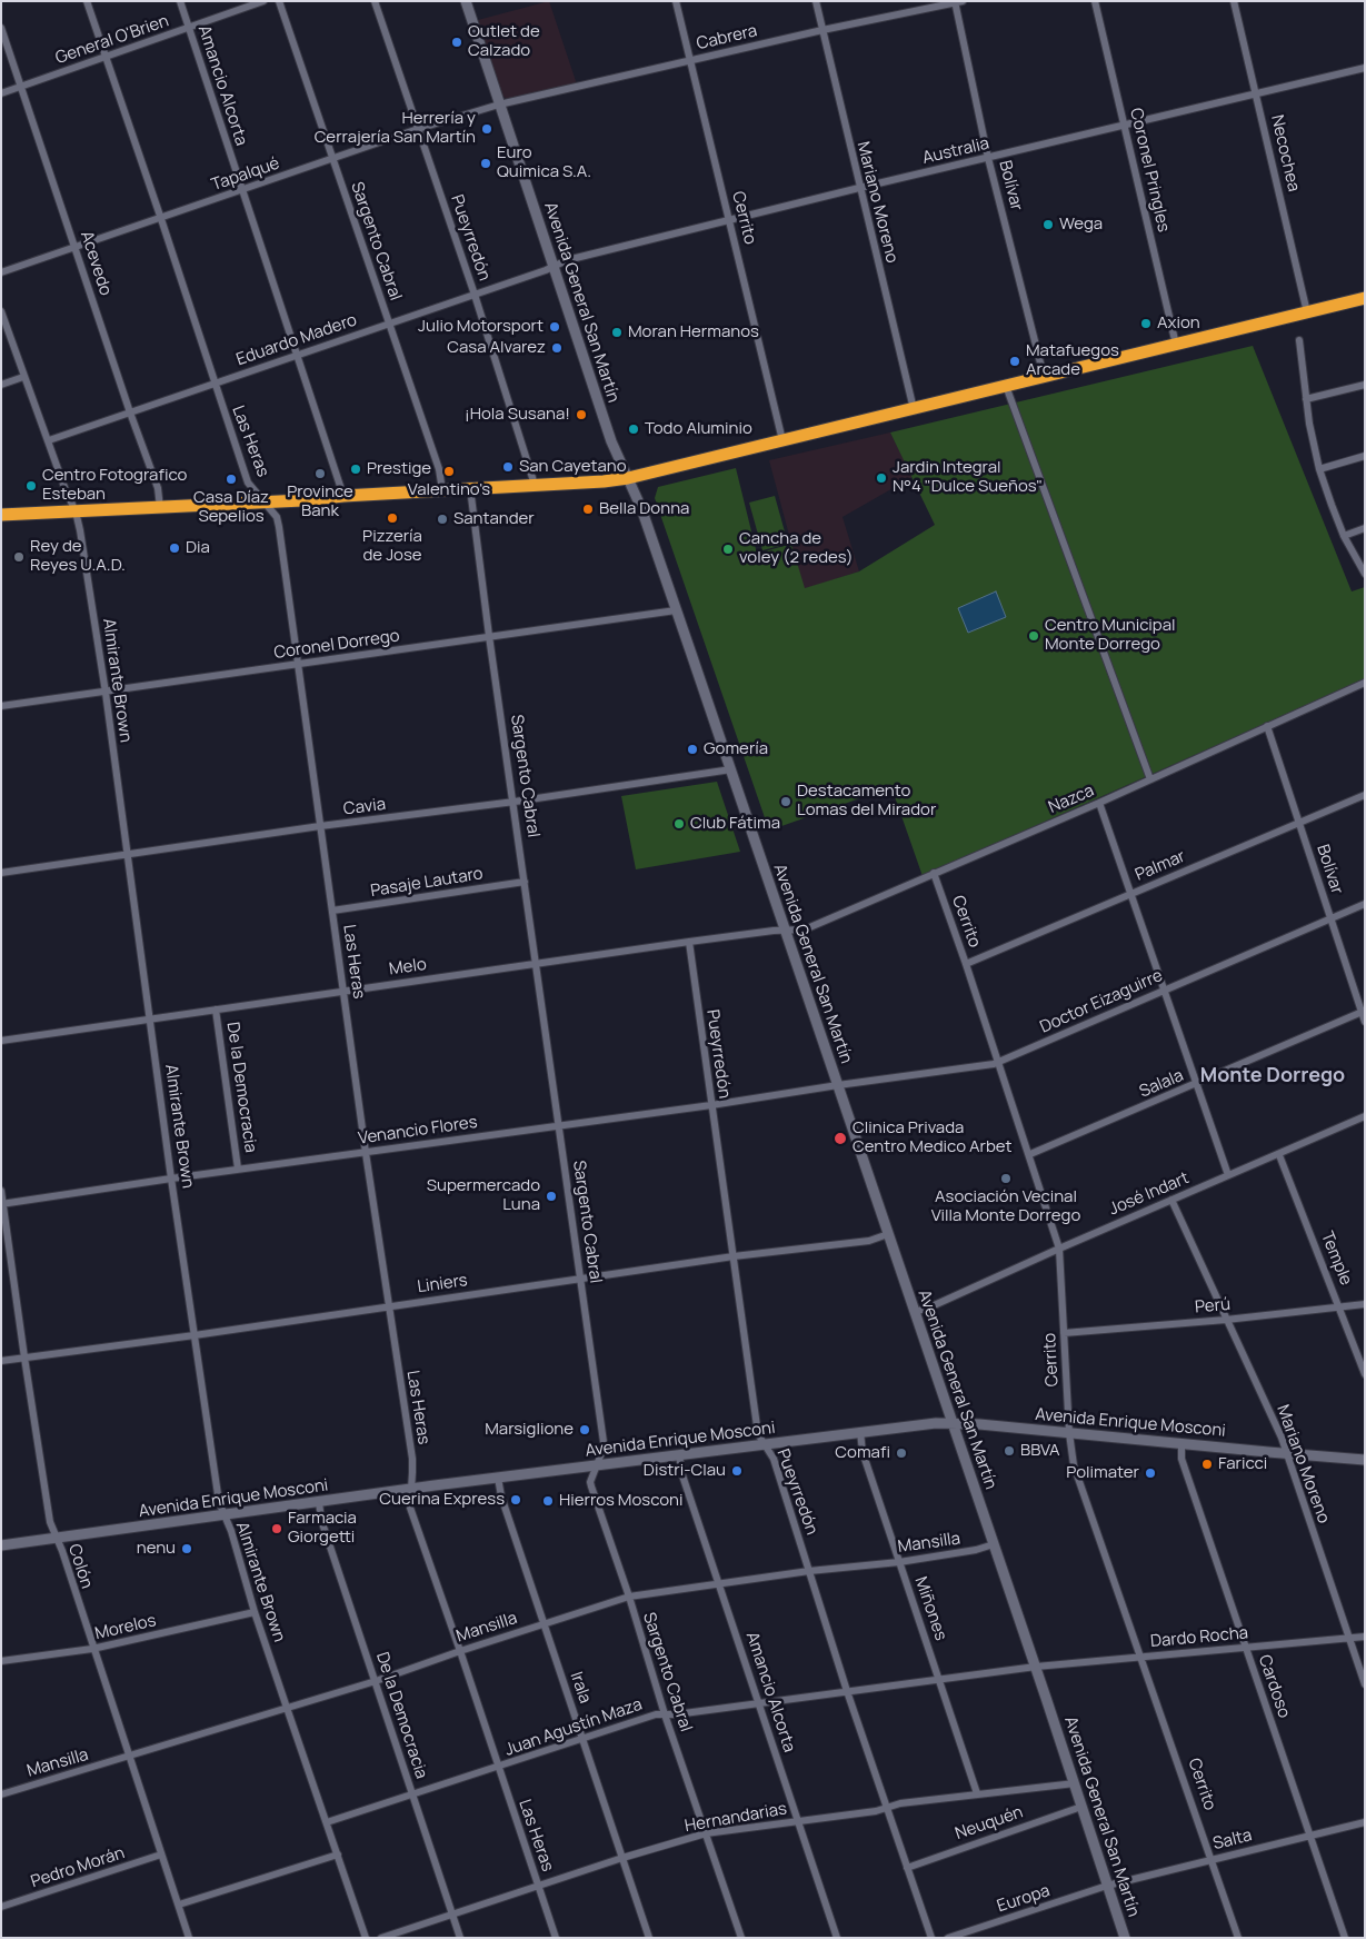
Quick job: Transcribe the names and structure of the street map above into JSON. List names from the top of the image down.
{
  "streets": {
    "main road": ["Avenida General San Martín", "Avenida Enrique Mosconi"],
    "street": [
      "Cabrera",
      "General O'Brien",
      "Amancio Alcorta",
      "Australia",
      "Necochea",
      "Coronel Pringles",
      "Tapalqué",
      "Bolívar",
      "Mariano Moreno",
      "Cerrito",
      "Pueyrredón",
      "Sargento Cabral",
      "Acevedo",
      "Eduardo Madero",
      "Las Heras",
      "Coronel Dorrego",
      "Almirante Brown",
      "Nazca",
      "Cavia",
      "Palmar",
      "Pasaje Lautaro",
      "Melo",
      "Doctor Eizaguirre",
      "Salala",
      "De la Democracia",
      "Venancio Flores",
      "José Indart",
      "Temple",
      "Liniers",
      "Perú",
      "Mansilla",
      "Colón",
      "Miñones",
      "Morelos",
      "Dardo Rocha",
      "Cardoso",
      "Irala",
      "Juan Agustín Maza",
      "Hernandarias",
      "Neuquén",
      "Salta",
      "Pedro Morán",
      "Europa"
    ]
  },
  "crossings": [
    ["Cabrera", "Tapalqué"],
    ["Cabrera", "Bolívar"],
    ["Cabrera", "Mariano Moreno"],
    ["Cabrera", "Cerrito"],
    ["Cabrera", "Avenida General San Martín"],
    ["General O'Brien", "Amancio Alcorta"],
    ["General O'Brien", "Acevedo"],
    ["General O'Brien", "Las Heras"],
    ["Amancio Alcorta", "Tapalqué"],
    ["Amancio Alcorta", "Eduardo Madero"],
    ["Amancio Alcorta", "Avenida Enrique Mosconi"],
    ["Amancio Alcorta", "Mansilla"],
    ["Amancio Alcorta", "Juan Agustín Maza"],
    ["Amancio Alcorta", "Hernandarias"],
    ["Australia", "Necochea"],
    ["Australia", "Coronel Pringles"],
    ["Australia", "Bolívar"],
    ["Australia", "Mariano Moreno"],
    ["Australia", "Cerrito"],
    ["Australia", "Avenida General San Martín"],
    ["Australia", "Eduardo Madero"],
    ["Tapalqué", "Pueyrredón"],
    ["Tapalqué", "Sargento Cabral"],
    ["Tapalqué", "Acevedo"],
    ["Tapalqué", "Avenida General San Martín"],
    ["Tapalqué", "Las Heras"],
    ["Bolívar", "Nazca"],
    ["Bolívar", "Palmar"],
    ["Bolívar", "Doctor Eizaguirre"],
    ["Bolívar", "Salala"],
    ["Mariano Moreno", "José Indart"],
    ["Mariano Moreno", "Perú"],
    ["Mariano Moreno", "Avenida Enrique Mosconi"],
    ["Mariano Moreno", "Dardo Rocha"],
    ["Cerrito", "Nazca"],
    ["Cerrito", "Palmar"],
    ["Cerrito", "Doctor Eizaguirre"],
    ["Cerrito", "Salala"],
    ["Cerrito", "José Indart"],
    ["Cerrito", "Perú"],
    ["Cerrito", "Avenida Enrique Mosconi"],
    ["Cerrito", "Dardo Rocha"],
    ["Cerrito", "Salta"],
    ["Pueyrredón", "Eduardo Madero"],
    ["Pueyrredón", "Melo"],
    ["Pueyrredón", "Venancio Flores"],
    ["Pueyrredón", "Liniers"],
    ["Pueyrredón", "Avenida Enrique Mosconi"],
    ["Pueyrredón", "Mansilla"],
    ["Pueyrredón", "Juan Agustín Maza"],
    ["Pueyrredón", "Hernandarias"],
    ["Pueyrredón", "Neuquén"],
    ["Sargento Cabral", "Eduardo Madero"],
    ["Sargento Cabral", "Coronel Dorrego"],
    ["Sargento Cabral", "Cavia"],
    ["Sargento Cabral", "Pasaje Lautaro"],
    ["Sargento Cabral", "Melo"],
    ["Sargento Cabral", "Venancio Flores"],
    ["Sargento Cabral", "Liniers"],
    ["Sargento Cabral", "Avenida Enrique Mosconi"],
    ["Sargento Cabral", "Mansilla"],
    ["Sargento Cabral", "Juan Agustín Maza"],
    ["Sargento Cabral", "Hernandarias"],
    ["Acevedo", "Eduardo Madero"],
    ["Avenida General San Martín", "Eduardo Madero"],
    ["Avenida General San Martín", "Coronel Dorrego"],
    ["Avenida General San Martín", "Nazca"],
    ["Avenida General San Martín", "Cavia"],
    ["Avenida General San Martín", "Melo"],
    ["Avenida General San Martín", "Doctor Eizaguirre"],
    ["Avenida General San Martín", "Venancio Flores"],
    ["Avenida General San Martín", "José Indart"],
    ["Avenida General San Martín", "Liniers"],
    ["Avenida General San Martín", "Avenida Enrique Mosconi"],
    ["Avenida General San Martín", "Mansilla"],
    ["Avenida General San Martín", "Dardo Rocha"],
    ["Avenida General San Martín", "Juan Agustín Maza"],
    ["Avenida General San Martín", "Hernandarias"],
    ["Avenida General San Martín", "Neuquén"],
    ["Avenida General San Martín", "Salta"],
    ["Avenida General San Martín", "Europa"],
    ["Eduardo Madero", "Las Heras"],
    ["Eduardo Madero", "Almirante Brown"],
    ["Las Heras", "Coronel Dorrego"],
    ["Las Heras", "Cavia"],
    ["Las Heras", "Pasaje Lautaro"],
    ["Las Heras", "Melo"],
    ["Las Heras", "Venancio Flores"],
    ["Las Heras", "Liniers"],
    ["Las Heras", "Avenida Enrique Mosconi"],
    ["Las Heras", "Mansilla"],
    ["Las Heras", "Juan Agustín Maza"],
    ["Las Heras", "Hernandarias"],
    ["Coronel Dorrego", "Almirante Brown"],
    ["Almirante Brown", "Cavia"],
    ["Almirante Brown", "Melo"],
    ["Almirante Brown", "Venancio Flores"],
    ["Almirante Brown", "Liniers"],
    ["Almirante Brown", "Avenida Enrique Mosconi"],
    ["Almirante Brown", "Mansilla"],
    ["Almirante Brown", "Morelos"],
    ["Almirante Brown", "Juan Agustín Maza"],
    ["Nazca", "Melo"],
    ["Melo", "De la Democracia"],
    ["Doctor Eizaguirre", "Venancio Flores"],
    ["De la Democracia", "Venancio Flores"],
    ["De la Democracia", "Avenida Enrique Mosconi"],
    ["De la Democracia", "Mansilla"],
    ["De la Democracia", "Juan Agustín Maza"],
    ["De la Democracia", "Hernandarias"],
    ["Venancio Flores", "Colón"],
    ["José Indart", "Temple"],
    ["Temple", "Perú"],
    ["Liniers", "Colón"],
    ["Avenida Enrique Mosconi", "Colón"],
    ["Avenida Enrique Mosconi", "Miñones"],
    ["Avenida Enrique Mosconi", "Cardoso"],
    ["Avenida Enrique Mosconi", "Irala"],
    ["Mansilla", "Colón"],
    ["Mansilla", "Miñones"],
    ["Mansilla", "Irala"],
    ["Colón", "Morelos"],
    ["Colón", "Pedro Morán"],
    ["Miñones", "Juan Agustín Maza"],
    ["Miñones", "Hernandarias"],
    ["Dardo Rocha", "Cardoso"],
    ["Dardo Rocha", "Juan Agustín Maza"],
    ["Cardoso", "Salta"],
    ["Irala", "Juan Agustín Maza"],
    ["Irala", "Hernandarias"],
    ["Salta", "Europa"]
  ],
  "districts": ["Monte Dorrego"],
  "places": [
    "Outlet de Calzado",
    "Herrería y Cerrajería San Martín",
    "Euro Quimica S.A.",
    "Wega",
    "Axion",
    "Julio Motorsport",
    "Moran Hermanos",
    "Casa Alvarez",
    "Matafuegos Arcade",
    "¡Hola Susana!",
    "Todo Aluminio",
    "San Cayetano",
    "Prestige",
    "Valentino's",
    "Province Bank",
    "Jardin Integral N°4 \"Dulce Sueños\"",
    "Casa Díaz Sepelios",
    "Centro Fotografico Esteban",
    "Bella Donna",
    "Pizzería de Jose",
    "Santander",
    "Dia",
    "Cancha de voley (2 redes)",
    "Rey de Reyes U.A.D.",
    "Centro Municipal Monte Dorrego",
    "Gomería",
    "Destacamento Lomas del Mirador",
    "Club Fátima",
    "Clinica Privada Centro Medico Arbet",
    "Asociación Vecinal Villa Monte Dorrego",
    "Supermercado Luna",
    "Marsiglione",
    "BBVA",
    "Comafi",
    "Faricci",
    "Distri-Clau",
    "Polimater",
    "Cuerina Express",
    "Hierros Mosconi",
    "Farmacia Giorgetti",
    "nenu"
  ]
}
